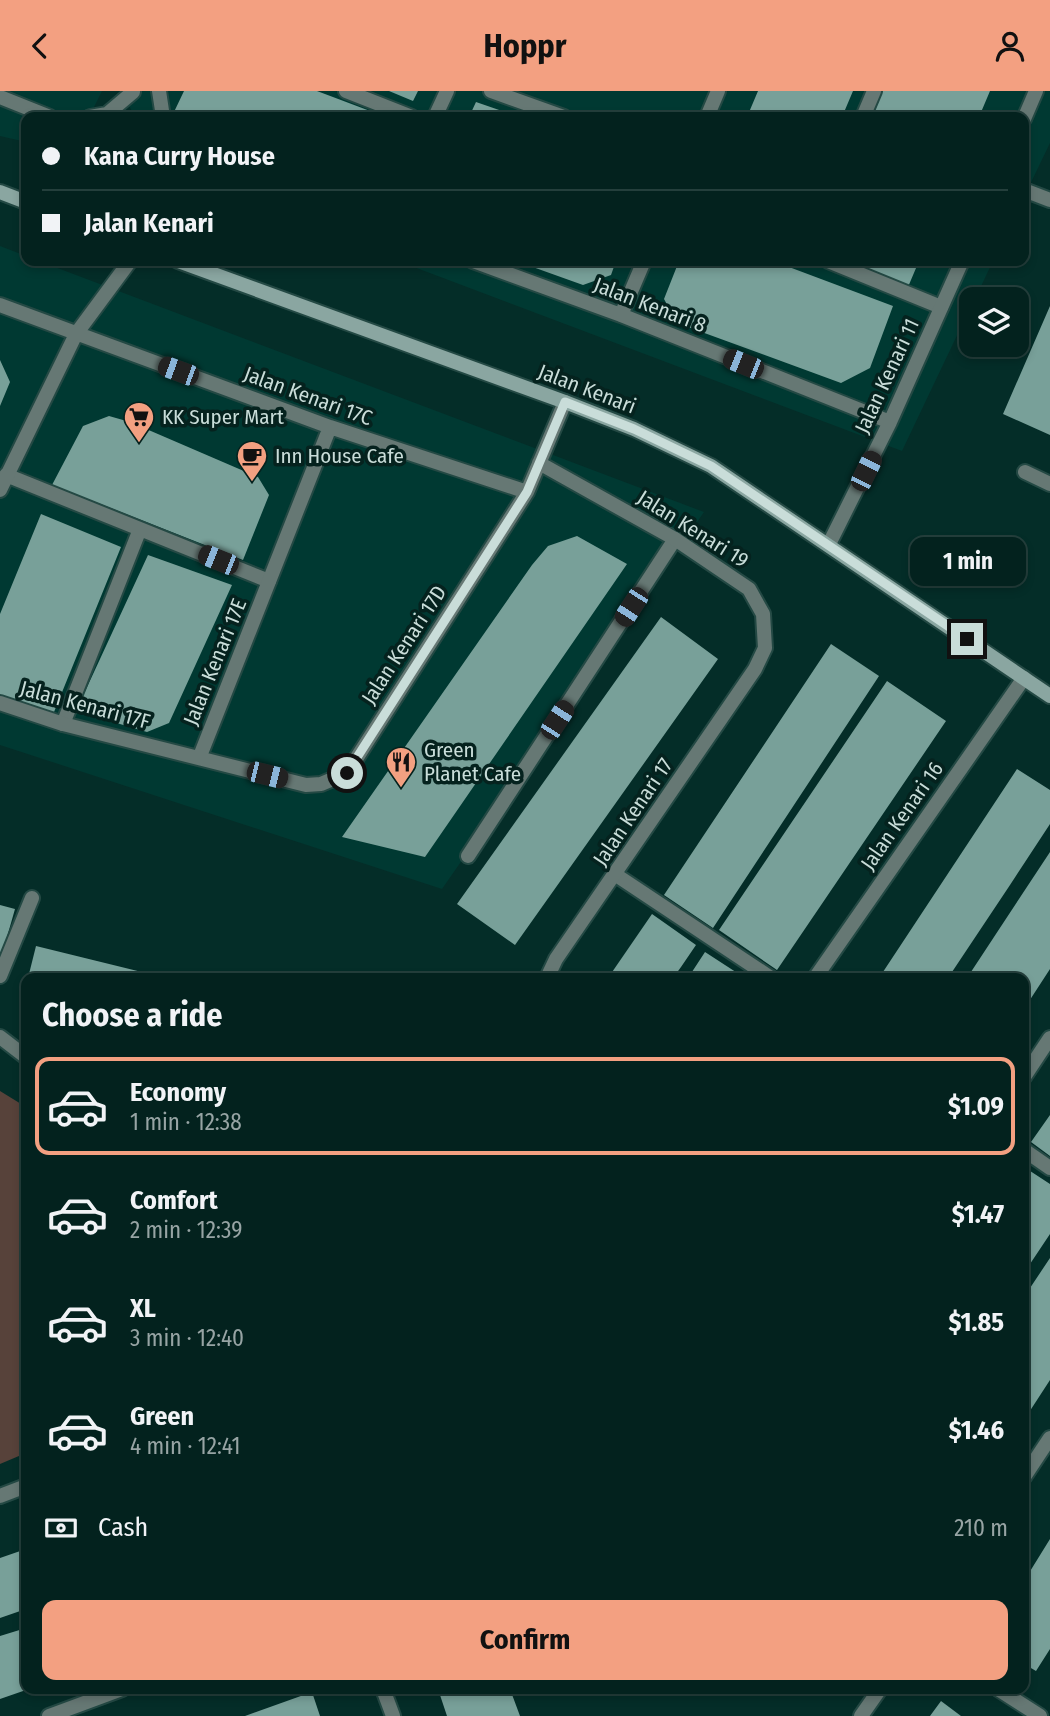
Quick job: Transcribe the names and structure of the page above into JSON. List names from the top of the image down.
{
  "streets": {
    "street": [
      "Jalan Kenari 8",
      "Jalan Kenari 11",
      "Jalan Kenari",
      "Jalan Kenari 17C",
      "Jalan Kenari 19",
      "Jalan Kenari 17D",
      "Jalan Kenari 17E",
      "Jalan Kenari 17F",
      "Jalan Kenari 17",
      "Jalan Kenari 16"
    ]
  },
  "crossings": [
    ["Jalan Kenari 8", "Jalan Kenari 11"],
    ["Jalan Kenari 11", "Jalan Kenari"],
    ["Jalan Kenari", "Jalan Kenari 17D"],
    ["Jalan Kenari", "Jalan Kenari 16"],
    ["Jalan Kenari 17C", "Jalan Kenari 17D"],
    ["Jalan Kenari 17C", "Jalan Kenari 17E"],
    ["Jalan Kenari 19", "Jalan Kenari 17D"],
    ["Jalan Kenari 19", "Jalan Kenari 17"],
    ["Jalan Kenari 17D", "Jalan Kenari 17E"],
    ["Jalan Kenari 17D", "Jalan Kenari 17F"],
    ["Jalan Kenari 17E", "Jalan Kenari 17F"]
  ],
  "places": {
    "supermarket": ["KK Super Mart"],
    "cafe": ["Inn House Cafe"],
    "restaurant": ["Green Planet Cafe"]
  },
  "page": {
    "header": "Hoppr",
    "banner": ["Kana Curry House", "Jalan Kenari"],
    "bubble": "1 min",
    "heading": "Choose a ride",
    "list": [
      {
        "name": "Economy",
        "note": "1 min · 12:38",
        "value": "$1.09"
      },
      {
        "name": "Comfort",
        "note": "2 min · 12:39",
        "value": "$1.47"
      },
      {
        "name": "XL",
        "note": "3 min · 12:40",
        "value": "$1.85"
      },
      {
        "name": "Green",
        "note": "4 min · 12:41",
        "value": "$1.46"
      }
    ],
    "pay": ["Cash", "210 m"],
    "buttons": "Confirm"
  }
}
